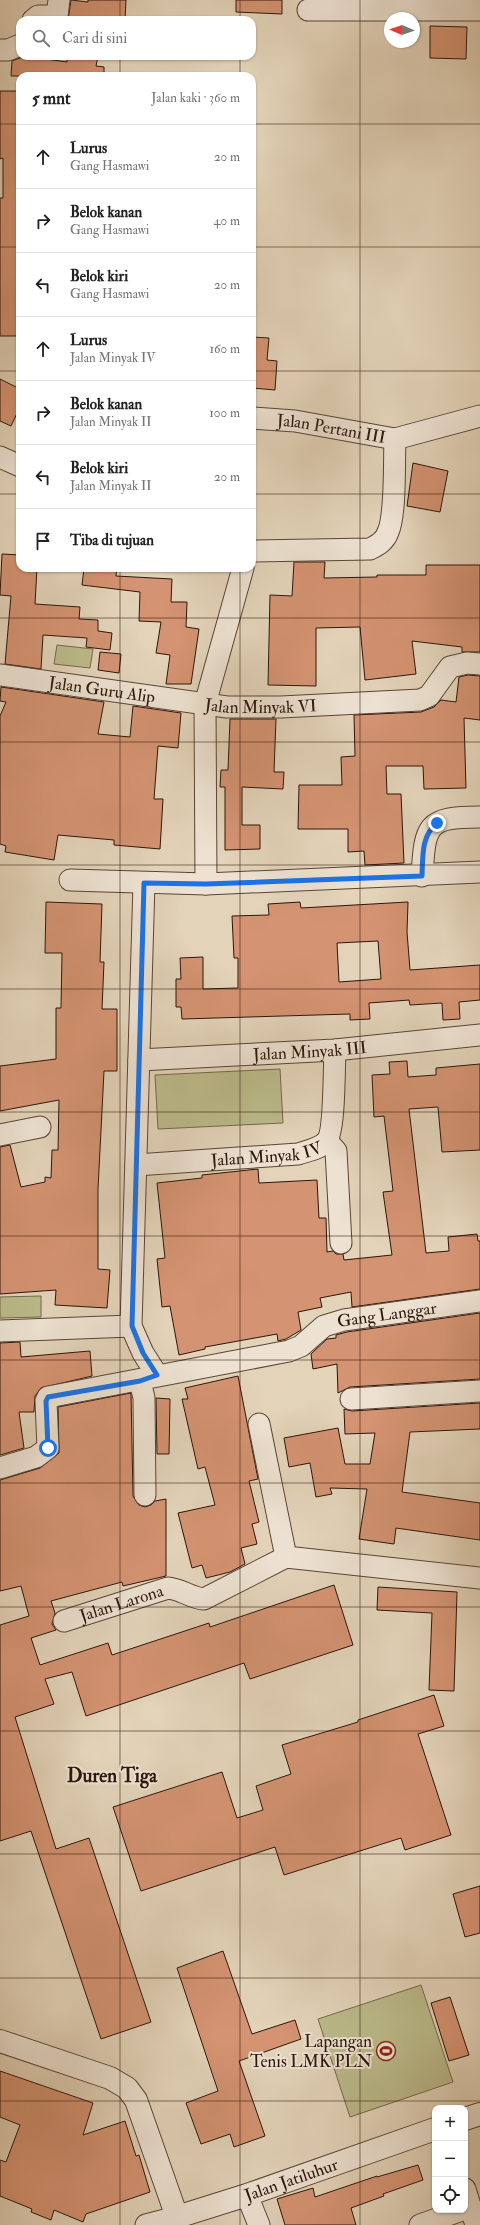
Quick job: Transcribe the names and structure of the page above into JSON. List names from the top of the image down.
{
  "streets": {
    "street": [
      "Jalan Pertani III",
      "Jalan Guru Alip",
      "Jalan Minyak VI",
      "Jalan Minyak III",
      "Jalan Minyak IV",
      "Gang Langgar",
      "Jalan Larona",
      "Jalan Jatiluhur"
    ]
  },
  "crossings": [
    ["Jalan Guru Alip", "Jalan Minyak VI"],
    ["Jalan Minyak III", "Jalan Minyak IV"]
  ],
  "districts": ["Duren Tiga"],
  "places": {
    "sports": ["Lapangan Tenis LMK PLN"]
  },
  "north": "left",
  "page": {
    "search": "Cari di sini",
    "heading": ["5 mnt", "Jalan kaki · 360 m"],
    "list": [
      ["Lurus", "Gang Hasmawi", "20 m"],
      ["Belok kanan", "Gang Hasmawi", "40 m"],
      ["Belok kiri", "Gang Hasmawi", "20 m"],
      ["Lurus", "Jalan Minyak IV", "160 m"],
      ["Belok kanan", "Jalan Minyak II", "100 m"],
      ["Belok kiri", "Jalan Minyak II", "20 m"],
      "Tiba di tujuan"
    ],
    "map_buttons": ["+", "−"]
  }
}
